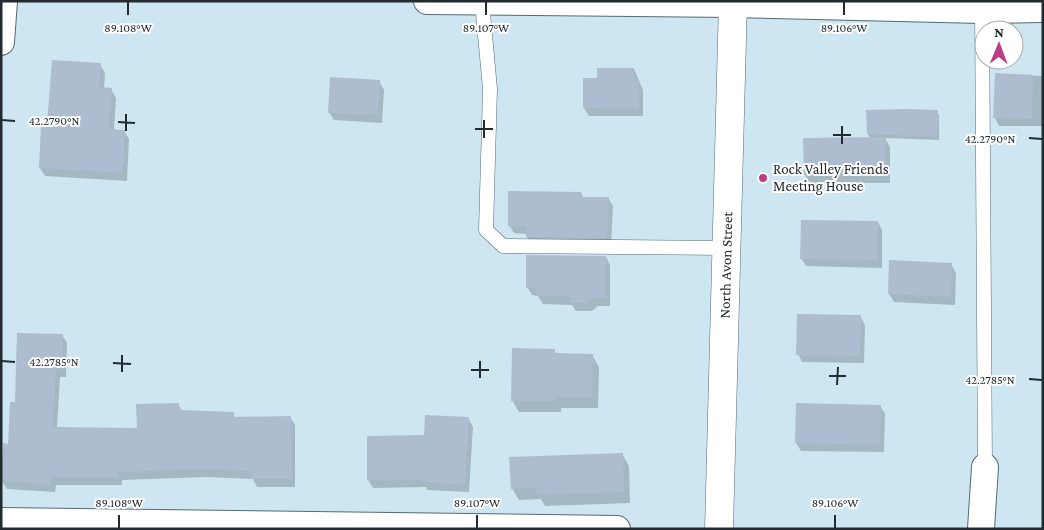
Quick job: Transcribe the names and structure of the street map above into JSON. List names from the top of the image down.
{
  "streets": {
    "street": ["North Avon Street"]
  },
  "places": ["Rock Valley Friends Meeting House"],
  "north": "top",
  "coordinates": [
    "89.108°W",
    "89.107°W",
    "89.106°W",
    "42.2790°N",
    "42.2785°N"
  ]
}
